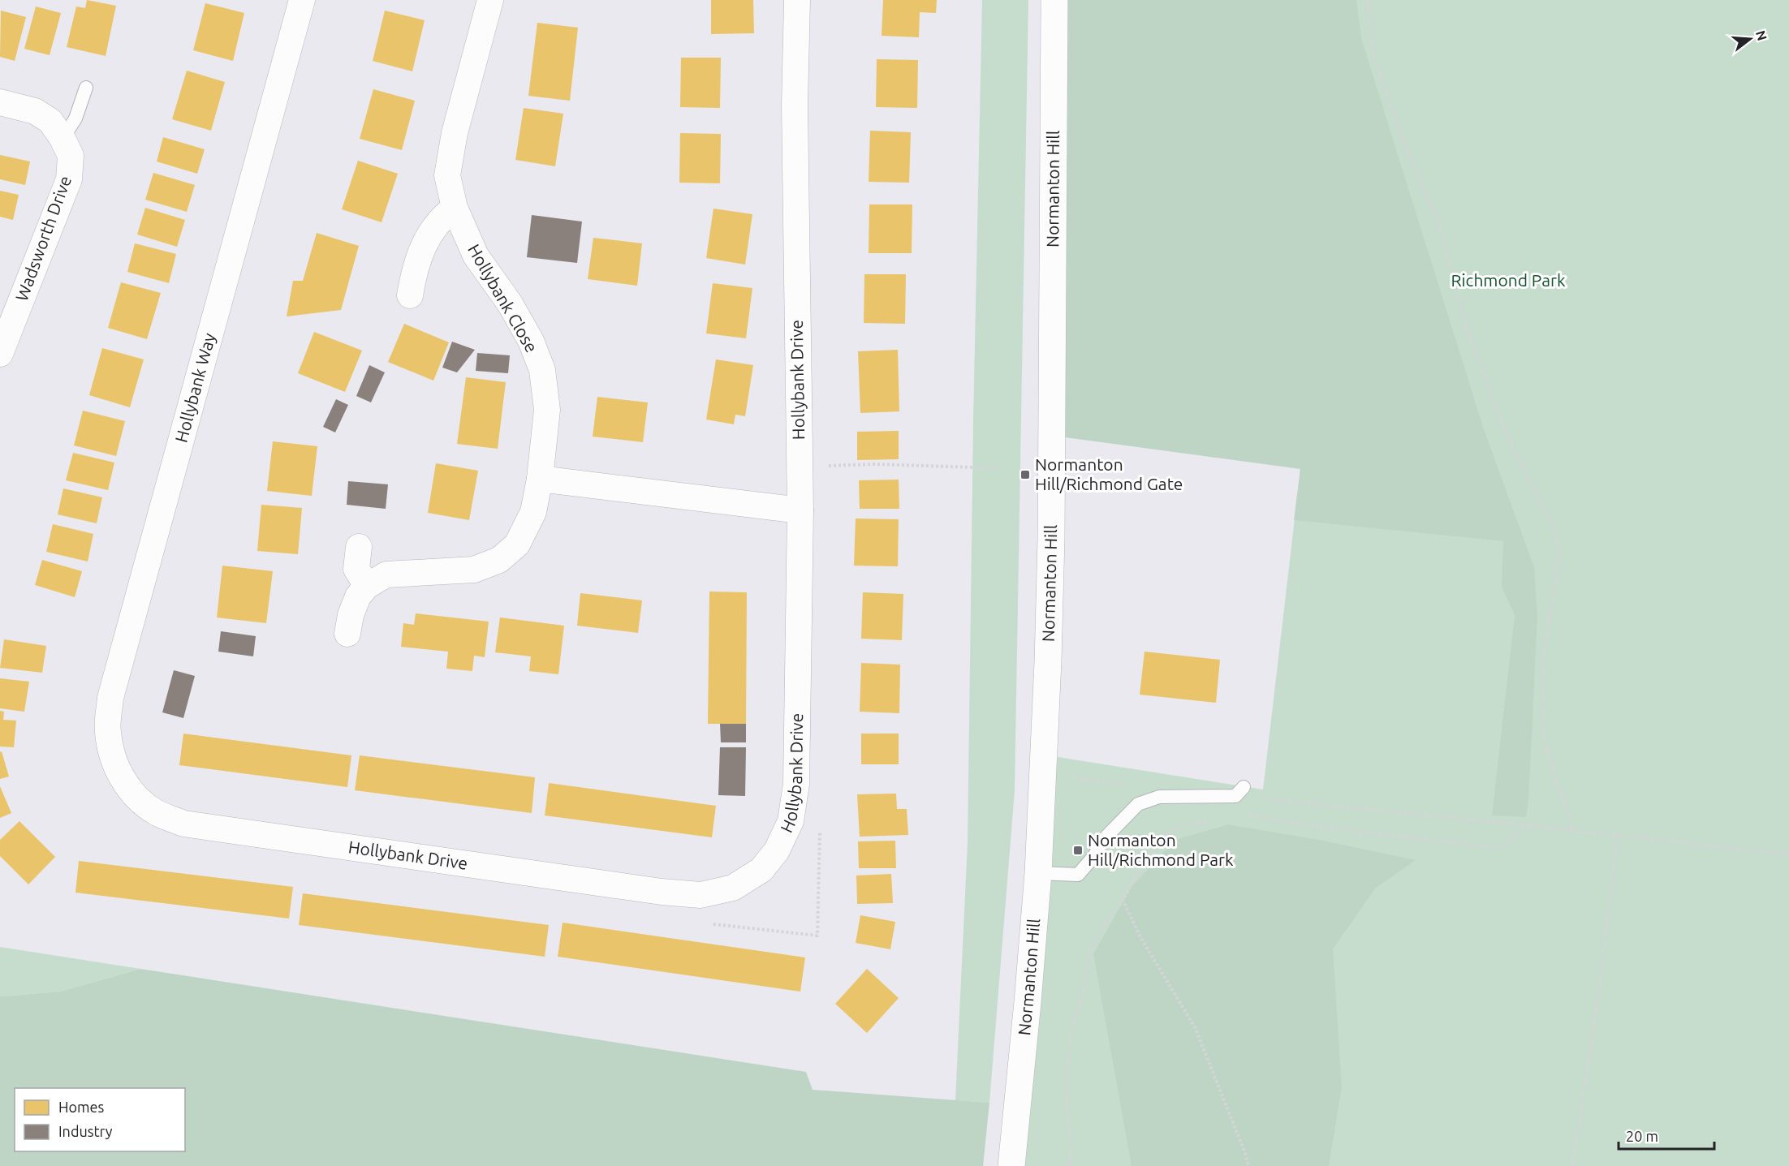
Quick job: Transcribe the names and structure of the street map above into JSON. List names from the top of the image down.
{
  "streets": {
    "main road": ["Normanton Hill"],
    "street": [
      "Wadsworth Drive",
      "Hollybank Close",
      "Hollybank Drive",
      "Hollybank Way"
    ]
  },
  "crossings": [
    ["Hollybank Drive", "Hollybank Way"]
  ],
  "parks": ["Richmond Park"],
  "places": {
    "transit": ["Normanton Hill/Richmond Gate", "Normanton Hill/Richmond Park"]
  },
  "legend": ["Homes", "Industry"],
  "scale_bar": "20 m",
  "north": "right"
}
